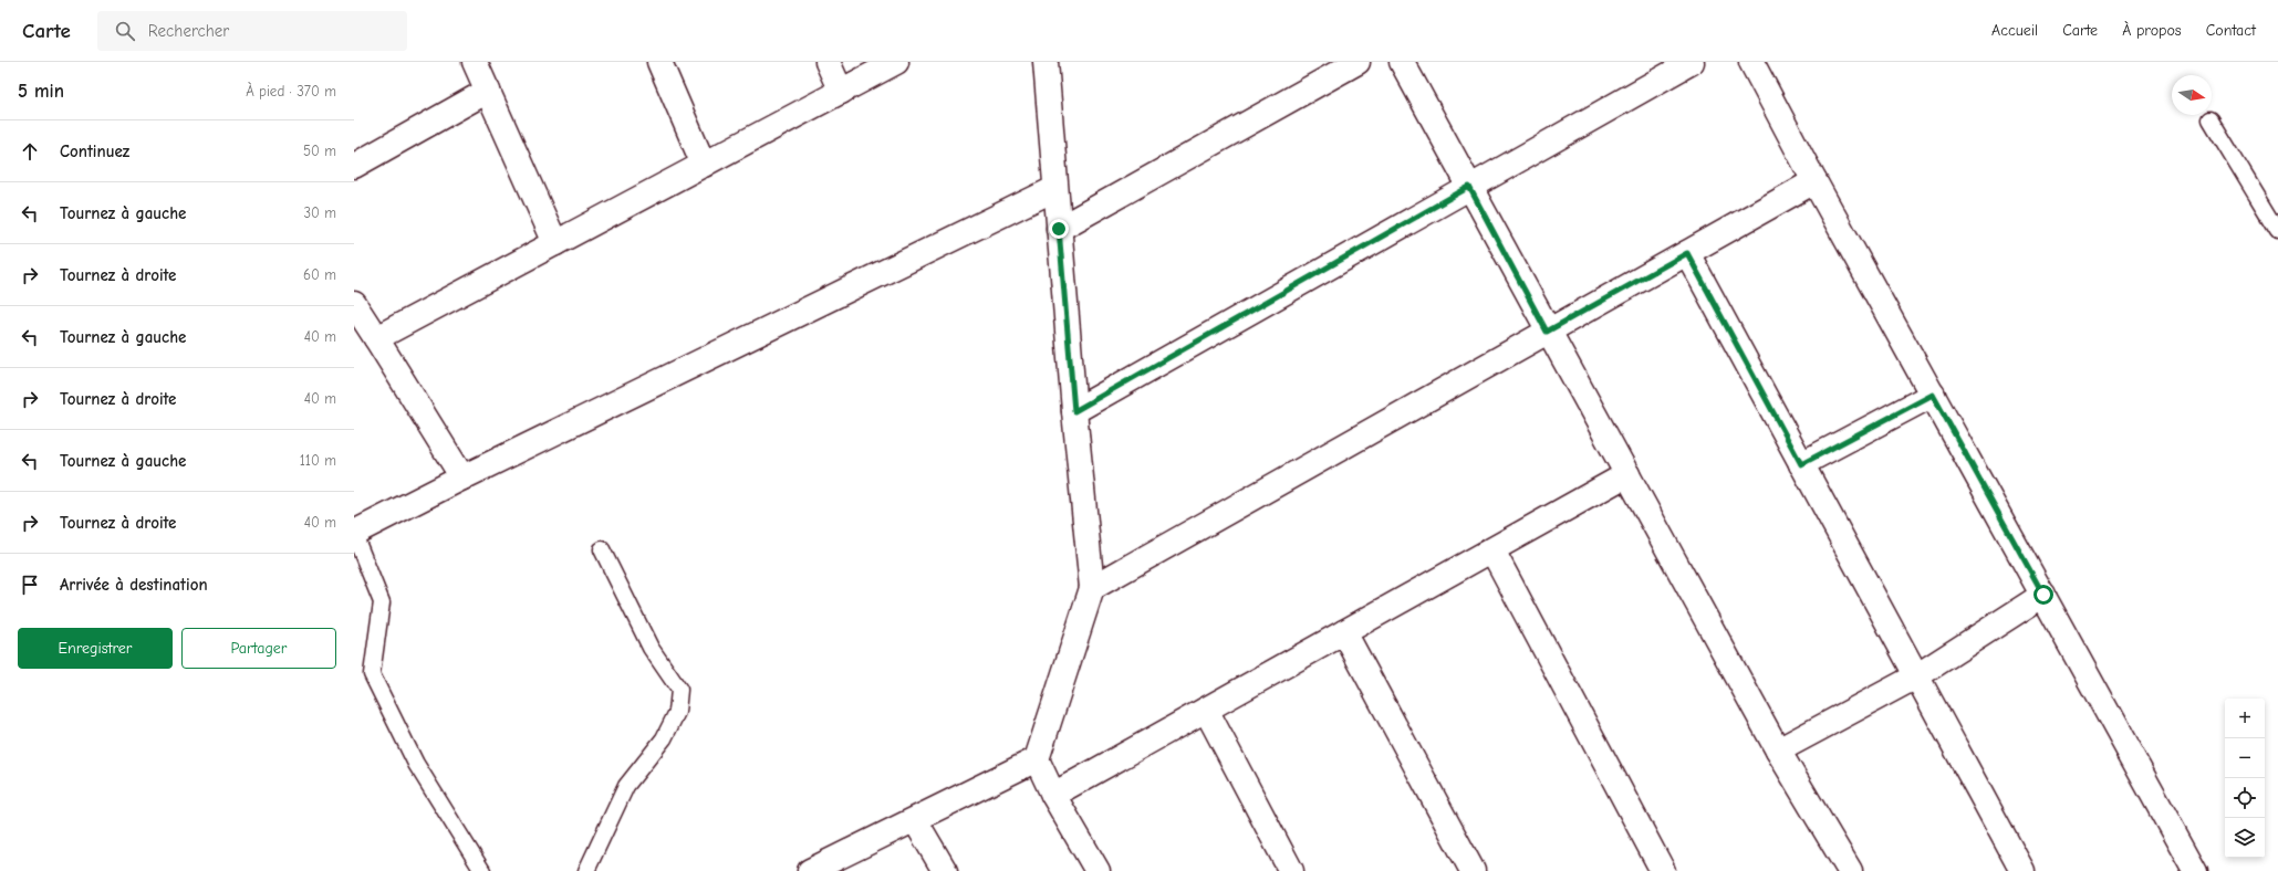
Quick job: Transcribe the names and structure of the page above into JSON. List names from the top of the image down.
{
  "north": "right",
  "page": {
    "header": "Carte",
    "search": "Rechercher",
    "nav": [
      "Accueil",
      "Carte",
      "À propos",
      "Contact"
    ],
    "heading": ["5 min", "À pied · 370 m"],
    "list": [
      ["Continuez", "50 m"],
      ["Tournez à gauche", "30 m"],
      ["Tournez à droite", "60 m"],
      ["Tournez à gauche", "40 m"],
      ["Tournez à droite", "40 m"],
      ["Tournez à gauche", "110 m"],
      ["Tournez à droite", "40 m"],
      "Arrivée à destination"
    ],
    "buttons": ["Enregistrer", "Partager"],
    "map_buttons": ["+", "−"]
  }
}
